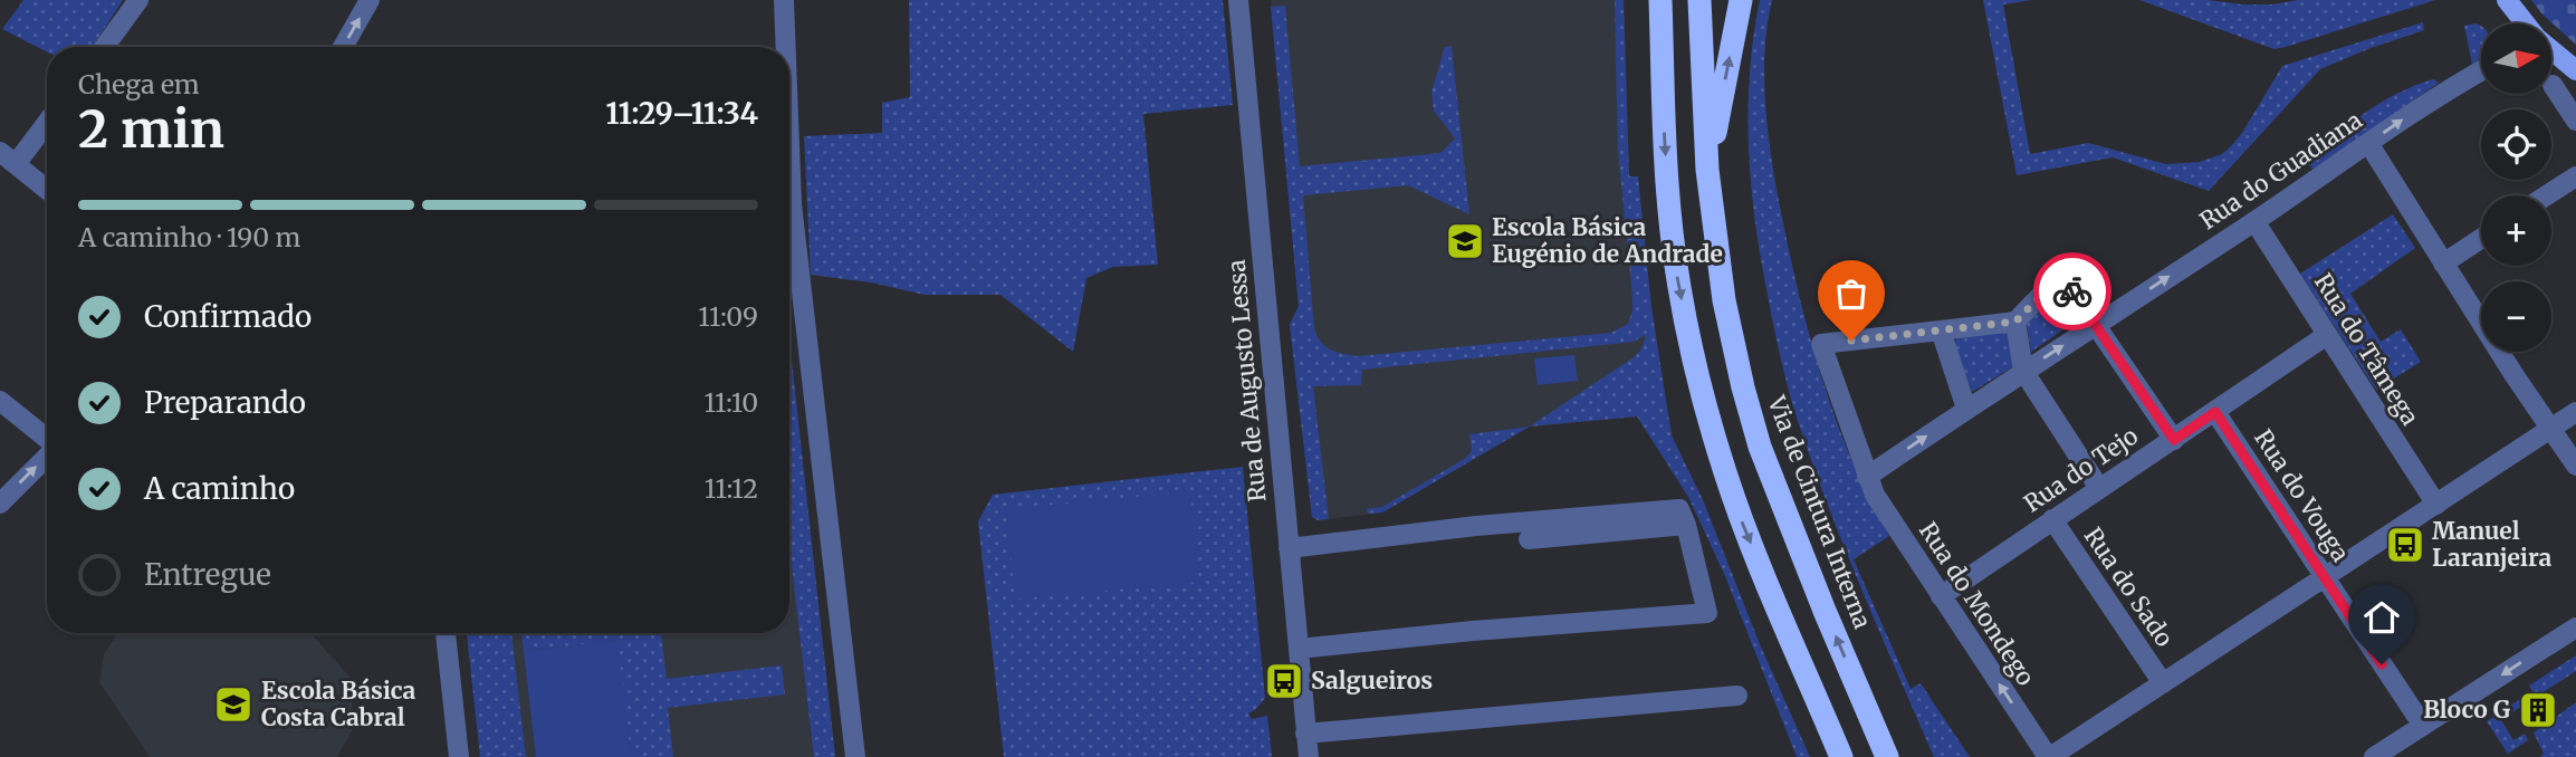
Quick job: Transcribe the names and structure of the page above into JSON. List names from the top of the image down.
{
  "streets": {
    "highway": ["Via de Cintura Interna"],
    "street": [
      "Rua do Guadiana",
      "Rua do Tâmega",
      "Rua de Augusto Lessa",
      "Rua do Tejo",
      "Rua do Vouga",
      "Rua do Sado",
      "Rua do Mondego"
    ]
  },
  "crossings": [
    ["Rua do Guadiana", "Rua do Tâmega"],
    ["Rua do Guadiana", "Rua do Mondego"],
    ["Rua do Tâmega", "Rua do Tejo"],
    ["Rua do Tejo", "Rua do Vouga"],
    ["Rua do Tejo", "Rua do Sado"],
    ["Rua do Tejo", "Rua do Mondego"]
  ],
  "one_way": ["Rua do Guadiana"],
  "places": {
    "school or university": ["Escola Básica Eugénio de Andrade", "Escola Básica Costa Cabral"],
    "bus stop": ["Manuel Laranjeira", "Salgueiros"],
    "building": ["Bloco G"]
  },
  "north": "right",
  "page": {
    "map_buttons": ["+", "−"],
    "heading": ["2 min", "Chega em", "11:29–11:34"],
    "bar": "A caminho · 190 m",
    "list": [
      ["Confirmado", "11:09"],
      ["Preparando", "11:10"],
      ["A caminho", "11:12"],
      "Entregue"
    ]
  }
}
